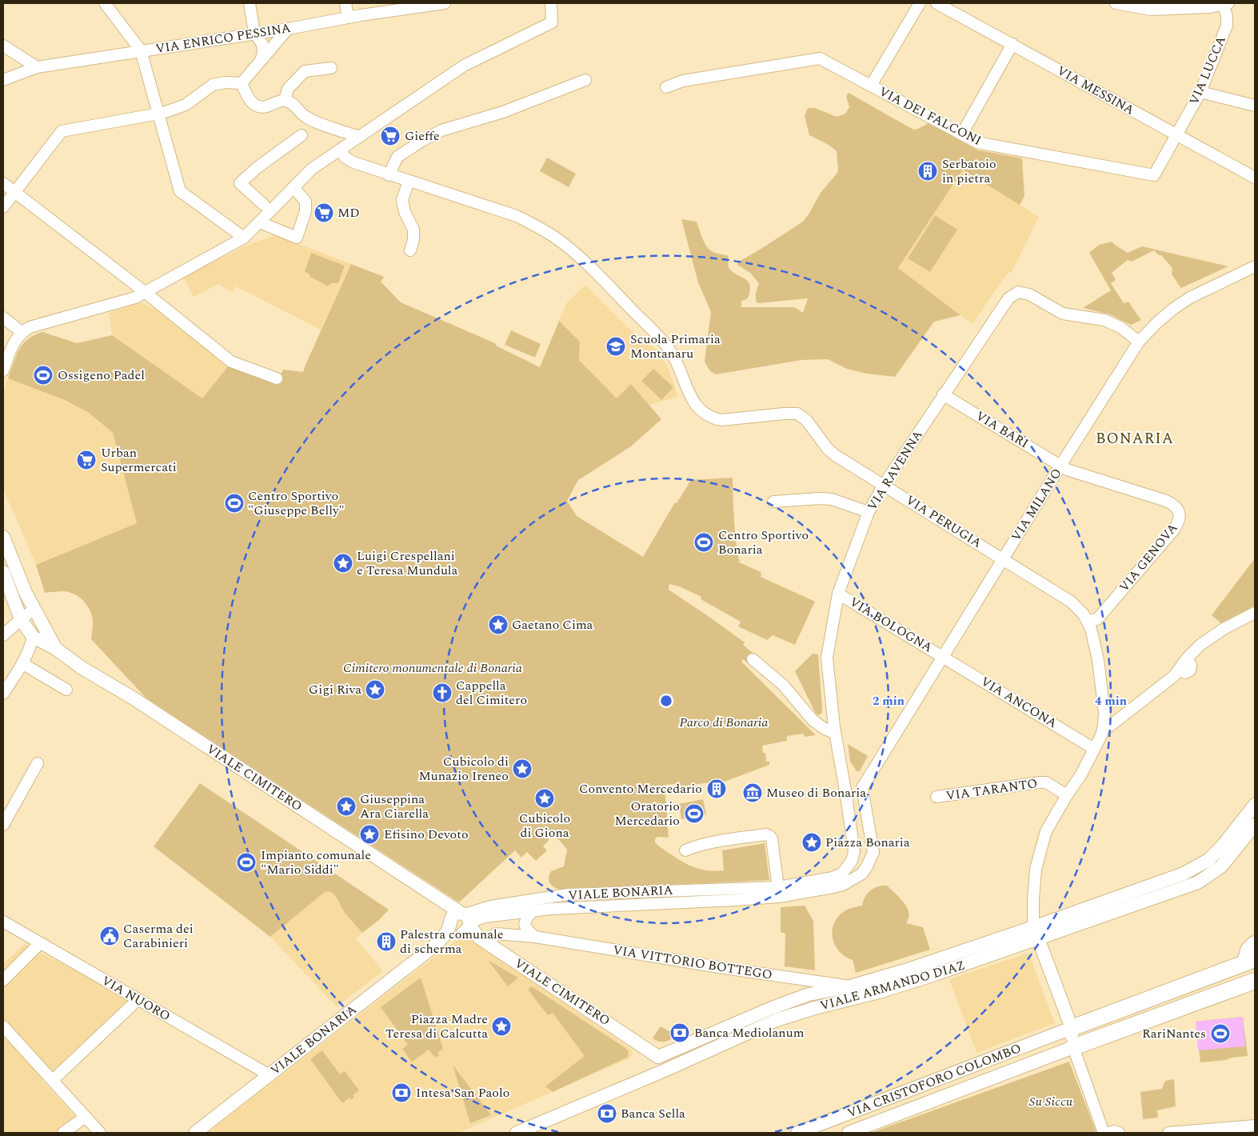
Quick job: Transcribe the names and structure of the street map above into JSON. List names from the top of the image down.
{
  "streets": {
    "main road": [
      "VIALE CIMITERO",
      "VIALE BONARIA",
      "VIALE ARMANDO DIAZ",
      "VIA CRISTOFORO COLOMBO"
    ],
    "street": [
      "VIA ENRICO PESSINA",
      "VIA LUCCA",
      "VIA MESSINA",
      "VIA DEI FALCONI",
      "VIA BARI",
      "VIA RAVENNA",
      "VIA MILANO",
      "VIA PERUGIA",
      "VIA GENOVA",
      "VIA BOLOGNA",
      "VIA ANCONA",
      "VIA TARANTO",
      "VIA VITTORIO BOTTEGO",
      "VIA NUORO"
    ]
  },
  "crossings": [
    ["VIA LUCCA", "VIA MESSINA"],
    ["VIA LUCCA", "VIA DEI FALCONI"],
    ["VIA MESSINA", "VIA DEI FALCONI"],
    ["VIA BARI", "VIA RAVENNA"],
    ["VIA BARI", "VIA MILANO"],
    ["VIA BARI", "VIA GENOVA"],
    ["VIA RAVENNA", "VIA MILANO"],
    ["VIA RAVENNA", "VIA PERUGIA"],
    ["VIA RAVENNA", "VIA BOLOGNA"],
    ["VIA MILANO", "VIA PERUGIA"],
    ["VIA MILANO", "VIA GENOVA"],
    ["VIA MILANO", "VIA BOLOGNA"],
    ["VIA MILANO", "VIA ANCONA"],
    ["VIA PERUGIA", "VIA GENOVA"],
    ["VIA BOLOGNA", "VIA ANCONA"],
    ["VIALE CIMITERO", "VIALE BONARIA"],
    ["VIALE CIMITERO", "VIA VITTORIO BOTTEGO"],
    ["VIALE CIMITERO", "VIALE ARMANDO DIAZ"],
    ["VIALE BONARIA", "VIA NUORO"],
    ["VIA VITTORIO BOTTEGO", "VIALE ARMANDO DIAZ"]
  ],
  "districts": ["BONARIA"],
  "parks": ["Cimitero monumentale di Bonaria", "Parco di Bonaria", "Su Siccu"],
  "places": {
    "supermarket": ["Gieffe", "MD", "Urban Supermercati"],
    "building": ["Serbatoio in pietra", "Convento Mercedario", "Palestra comunale di scherma"],
    "school or university": ["Scuola Primaria Montanaru"],
    "sports": [
      "Ossigeno Padel",
      "Centro Sportivo \"Giuseppe Belly\"",
      "Centro Sportivo Bonaria",
      "Oratorio Mercedario",
      "Impianto comunale \"Mario Siddi\"",
      "RariNantes"
    ],
    "place": [
      "Luigi Crespellani e Teresa Mundula",
      "Gaetano Cima",
      "Gigi Riva",
      "Cubicolo di Munazio Ireneo",
      "Cubicolo di Giona",
      "Giuseppina Ara Ciarella",
      "Efisino Devoto",
      "Piazza Bonaria",
      "Piazza Madre Teresa di Calcutta"
    ],
    "church": ["Cappella del Cimitero"],
    "museum": ["Museo di Bonaria"],
    "public building": ["Caserma dei Carabinieri"],
    "bank": ["Banca Mediolanum", "Intesa San Paolo", "Banca Sella"]
  },
  "rings": ["2 min", "4 min"]
}
